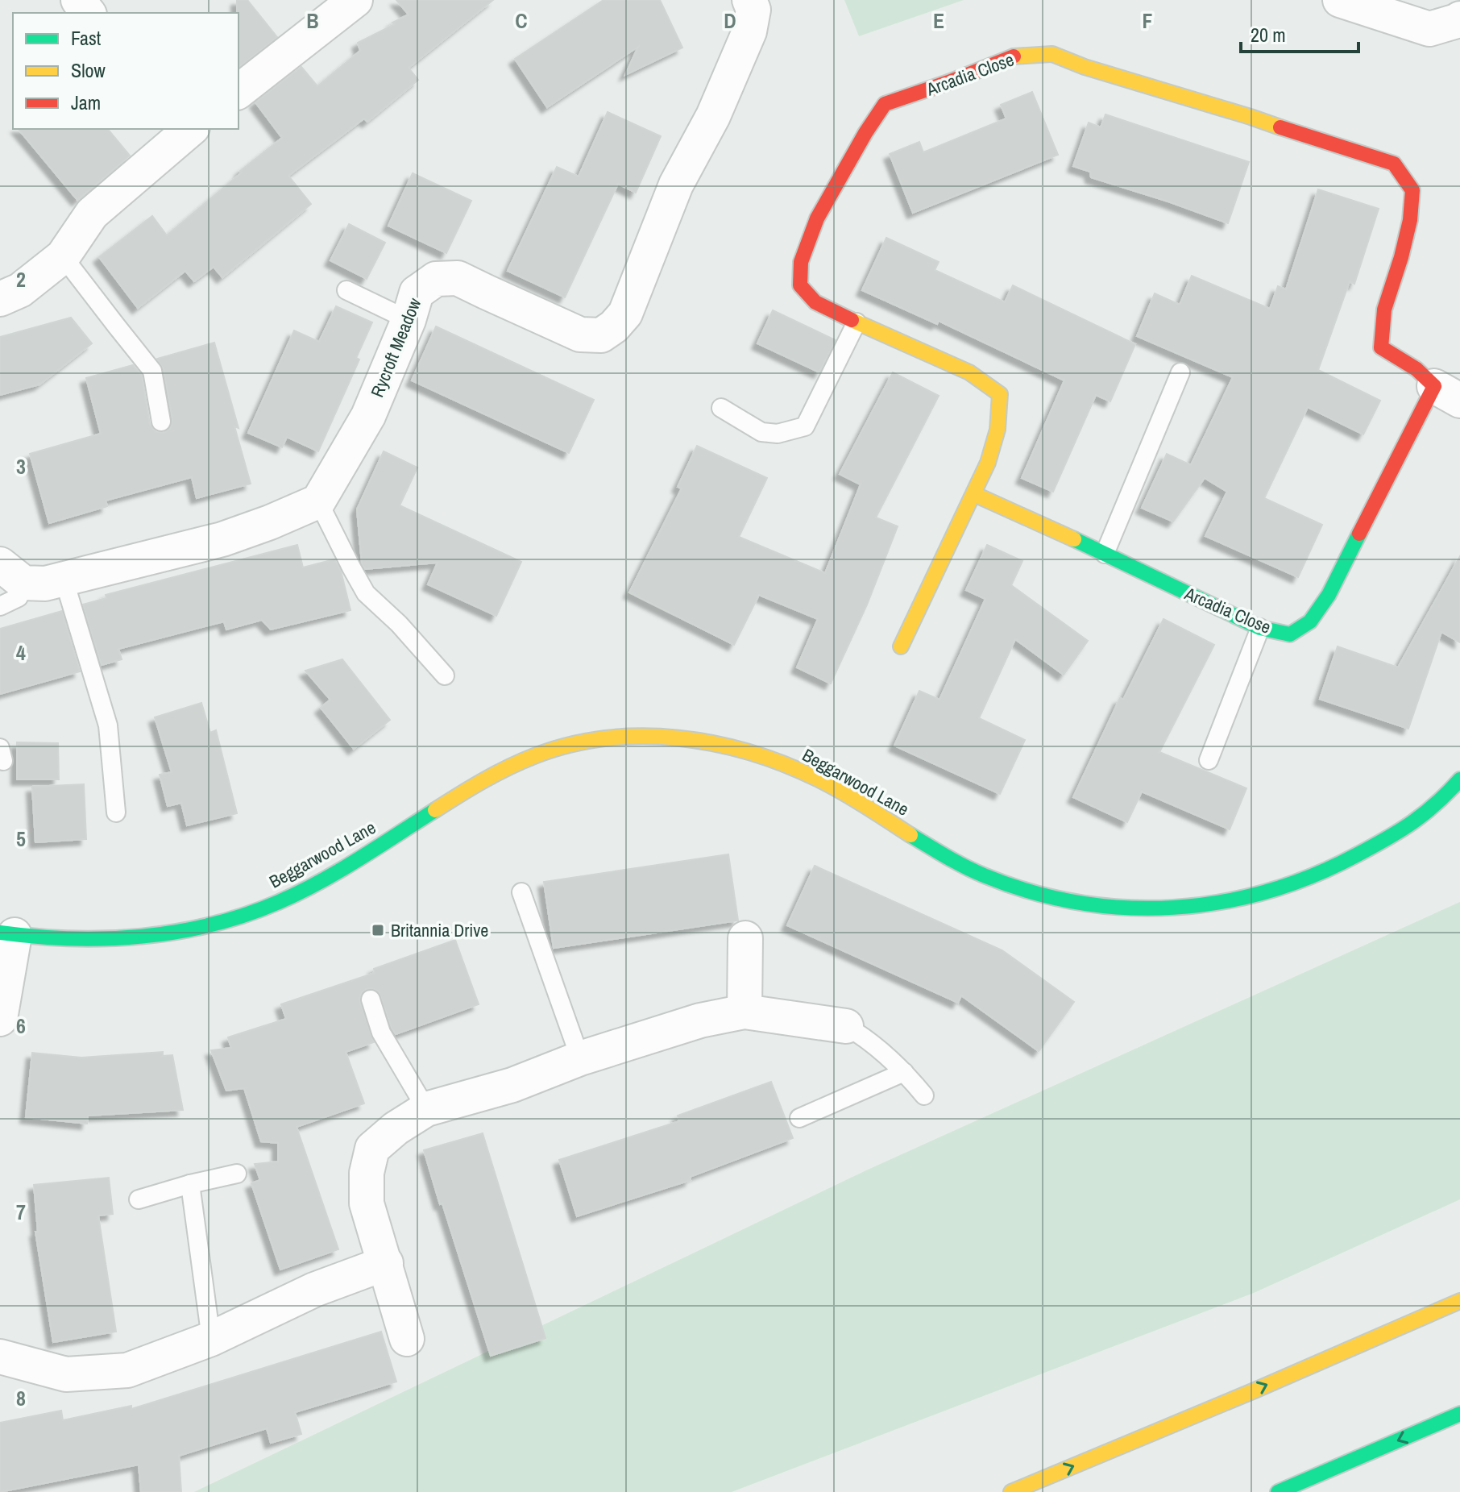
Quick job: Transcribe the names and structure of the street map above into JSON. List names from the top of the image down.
{
  "streets": {
    "main road": ["Arcadia Close", "Beggarwood Lane"],
    "street": ["Rycroft Meadow"]
  },
  "places": {
    "transit": ["Britannia Drive"]
  },
  "legend": ["Fast", "Slow", "Jam"],
  "scale_bar": "20 m",
  "grid": {
    "columns": [
      "B",
      "C",
      "D",
      "E",
      "F"
    ],
    "rows": [
      "2",
      "3",
      "4",
      "5",
      "6",
      "7",
      "8"
    ]
  }
}
